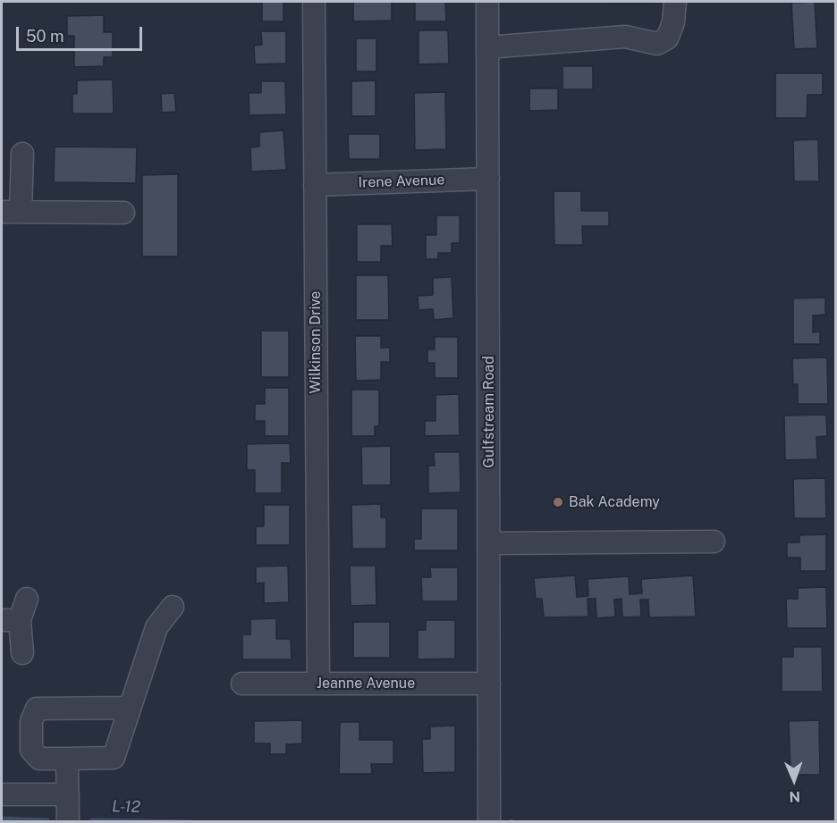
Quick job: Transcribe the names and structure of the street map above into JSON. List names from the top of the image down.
{
  "streets": {
    "street": [
      "Irene Avenue",
      "Wilkinson Drive",
      "Gulfstream Road",
      "Jeanne Avenue"
    ]
  },
  "crossings": [
    ["Irene Avenue", "Wilkinson Drive"],
    ["Irene Avenue", "Gulfstream Road"],
    ["Wilkinson Drive", "Jeanne Avenue"],
    ["Gulfstream Road", "Jeanne Avenue"]
  ],
  "water": ["L-12"],
  "places": ["Bak Academy"],
  "scale_bar": "50 m",
  "north": "bottom"
}
